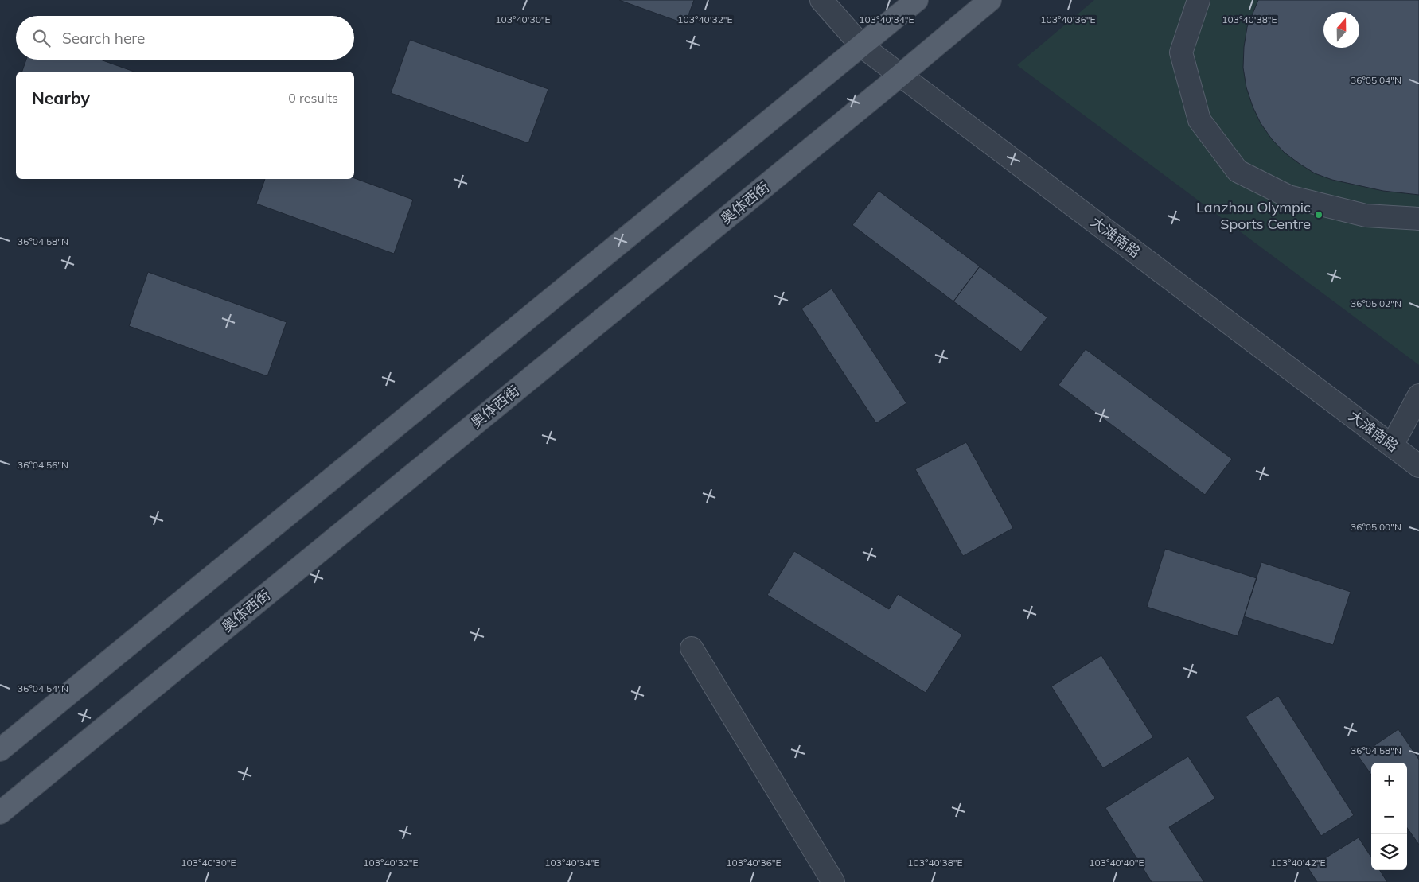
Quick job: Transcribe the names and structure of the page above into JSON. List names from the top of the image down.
{
  "streets": {
    "main road": ["奥体西街"],
    "street": ["大滩南路"]
  },
  "crossings": [
    ["奥体西街", "大滩南路"]
  ],
  "places": ["Lanzhou Olympic Sports Centre"],
  "north": "top",
  "page": {
    "search": "Search here",
    "heading": ["Nearby", "0 results"],
    "map_buttons": ["+", "−"]
  },
  "coordinates": [
    "103°40'30\"E",
    "103°40'32\"E",
    "103°40'34\"E",
    "103°40'36\"E",
    "103°40'38\"E",
    "36°05'04\"N",
    "36°04'58\"N",
    "36°05'02\"N",
    "36°04'56\"N",
    "36°05'00\"N",
    "36°04'54\"N",
    "103°40'40\"E",
    "103°40'42\"E"
  ]
}
